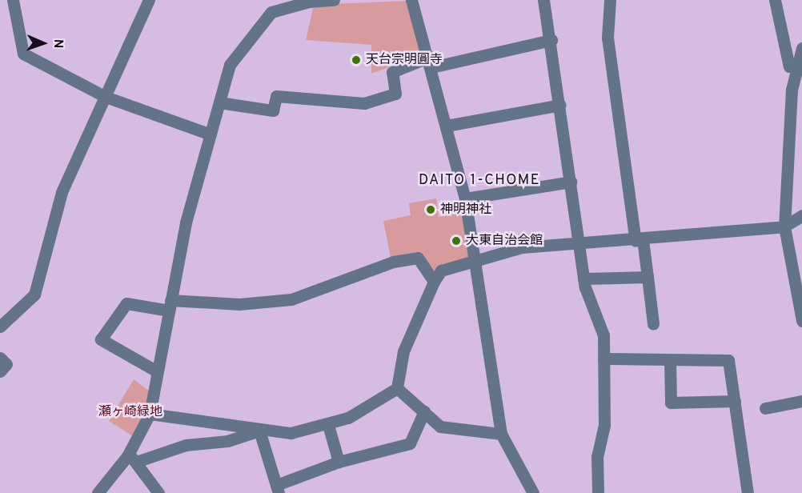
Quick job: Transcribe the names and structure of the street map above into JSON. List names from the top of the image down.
{
  "districts": ["DAITO 1-CHOME"],
  "parks": ["瀬ヶ崎緑地"],
  "places": ["天台宗明圓寺", "神明神社", "大東自治会館"],
  "north": "right"
}
